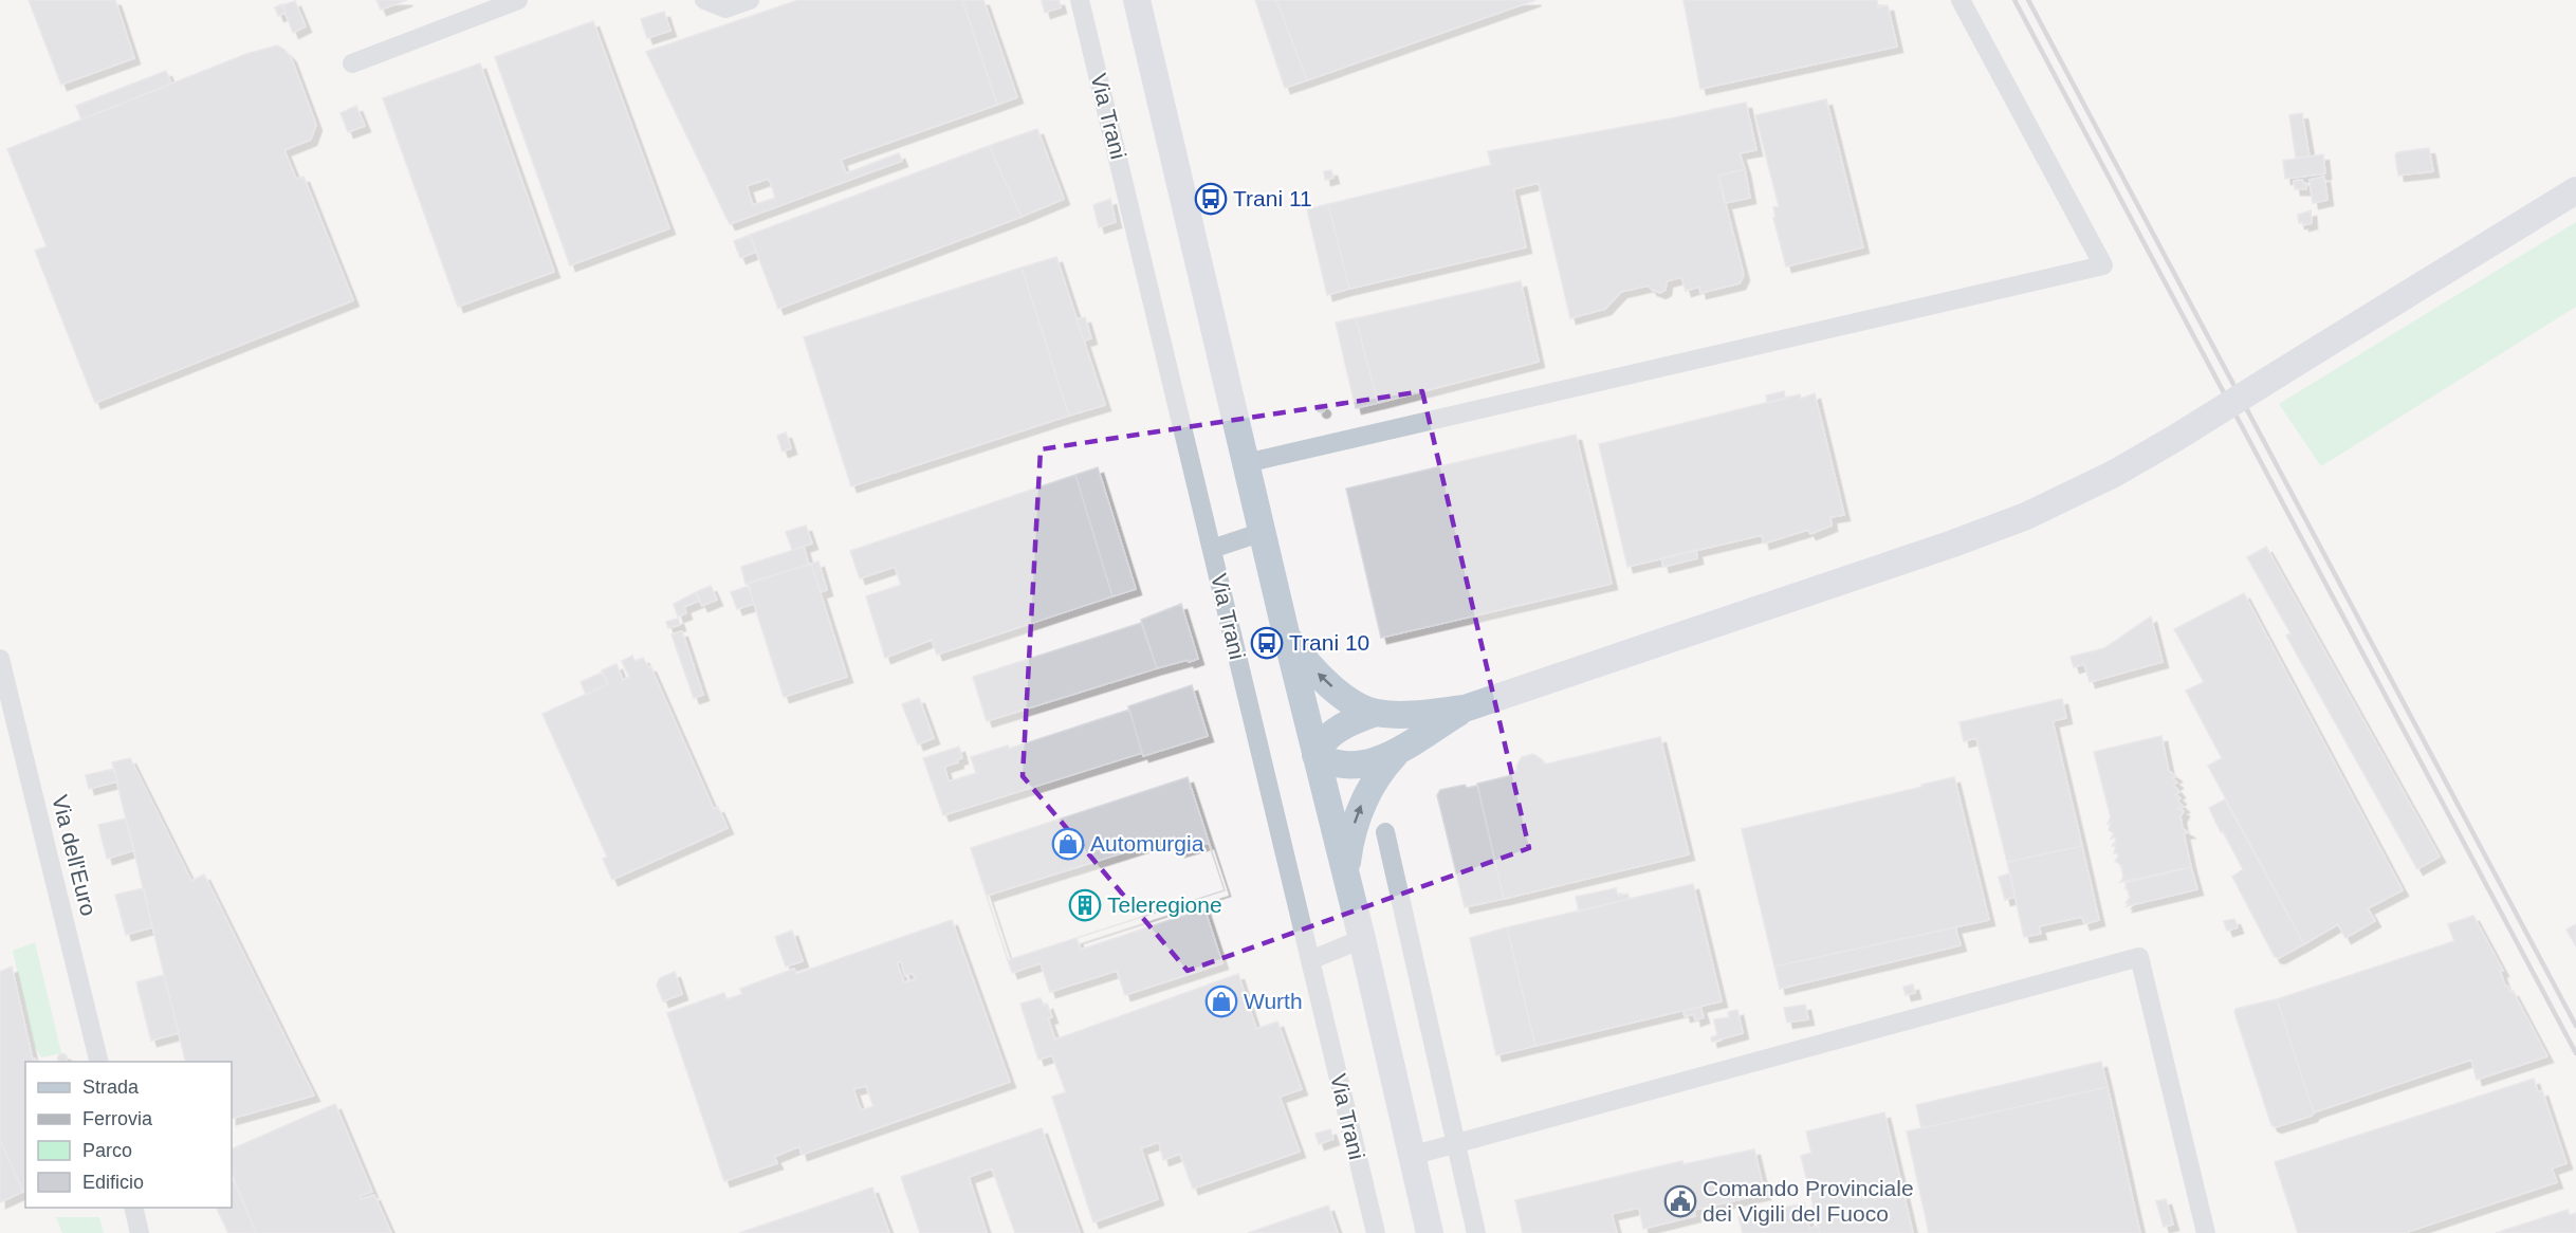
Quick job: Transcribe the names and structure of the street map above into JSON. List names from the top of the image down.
{
  "streets": {
    "street": ["Via Trani", "Via dell'Euro"]
  },
  "places": {
    "bus stop": ["Trani 11", "Trani 10"],
    "shop": ["Automurgia", "Wurth"],
    "building": ["Teleregione"],
    "public building": ["Comando Provinciale dei Vigili del Fuoco"]
  },
  "legend": [
    "Strada",
    "Ferrovia",
    "Parco",
    "Edificio"
  ]
}
